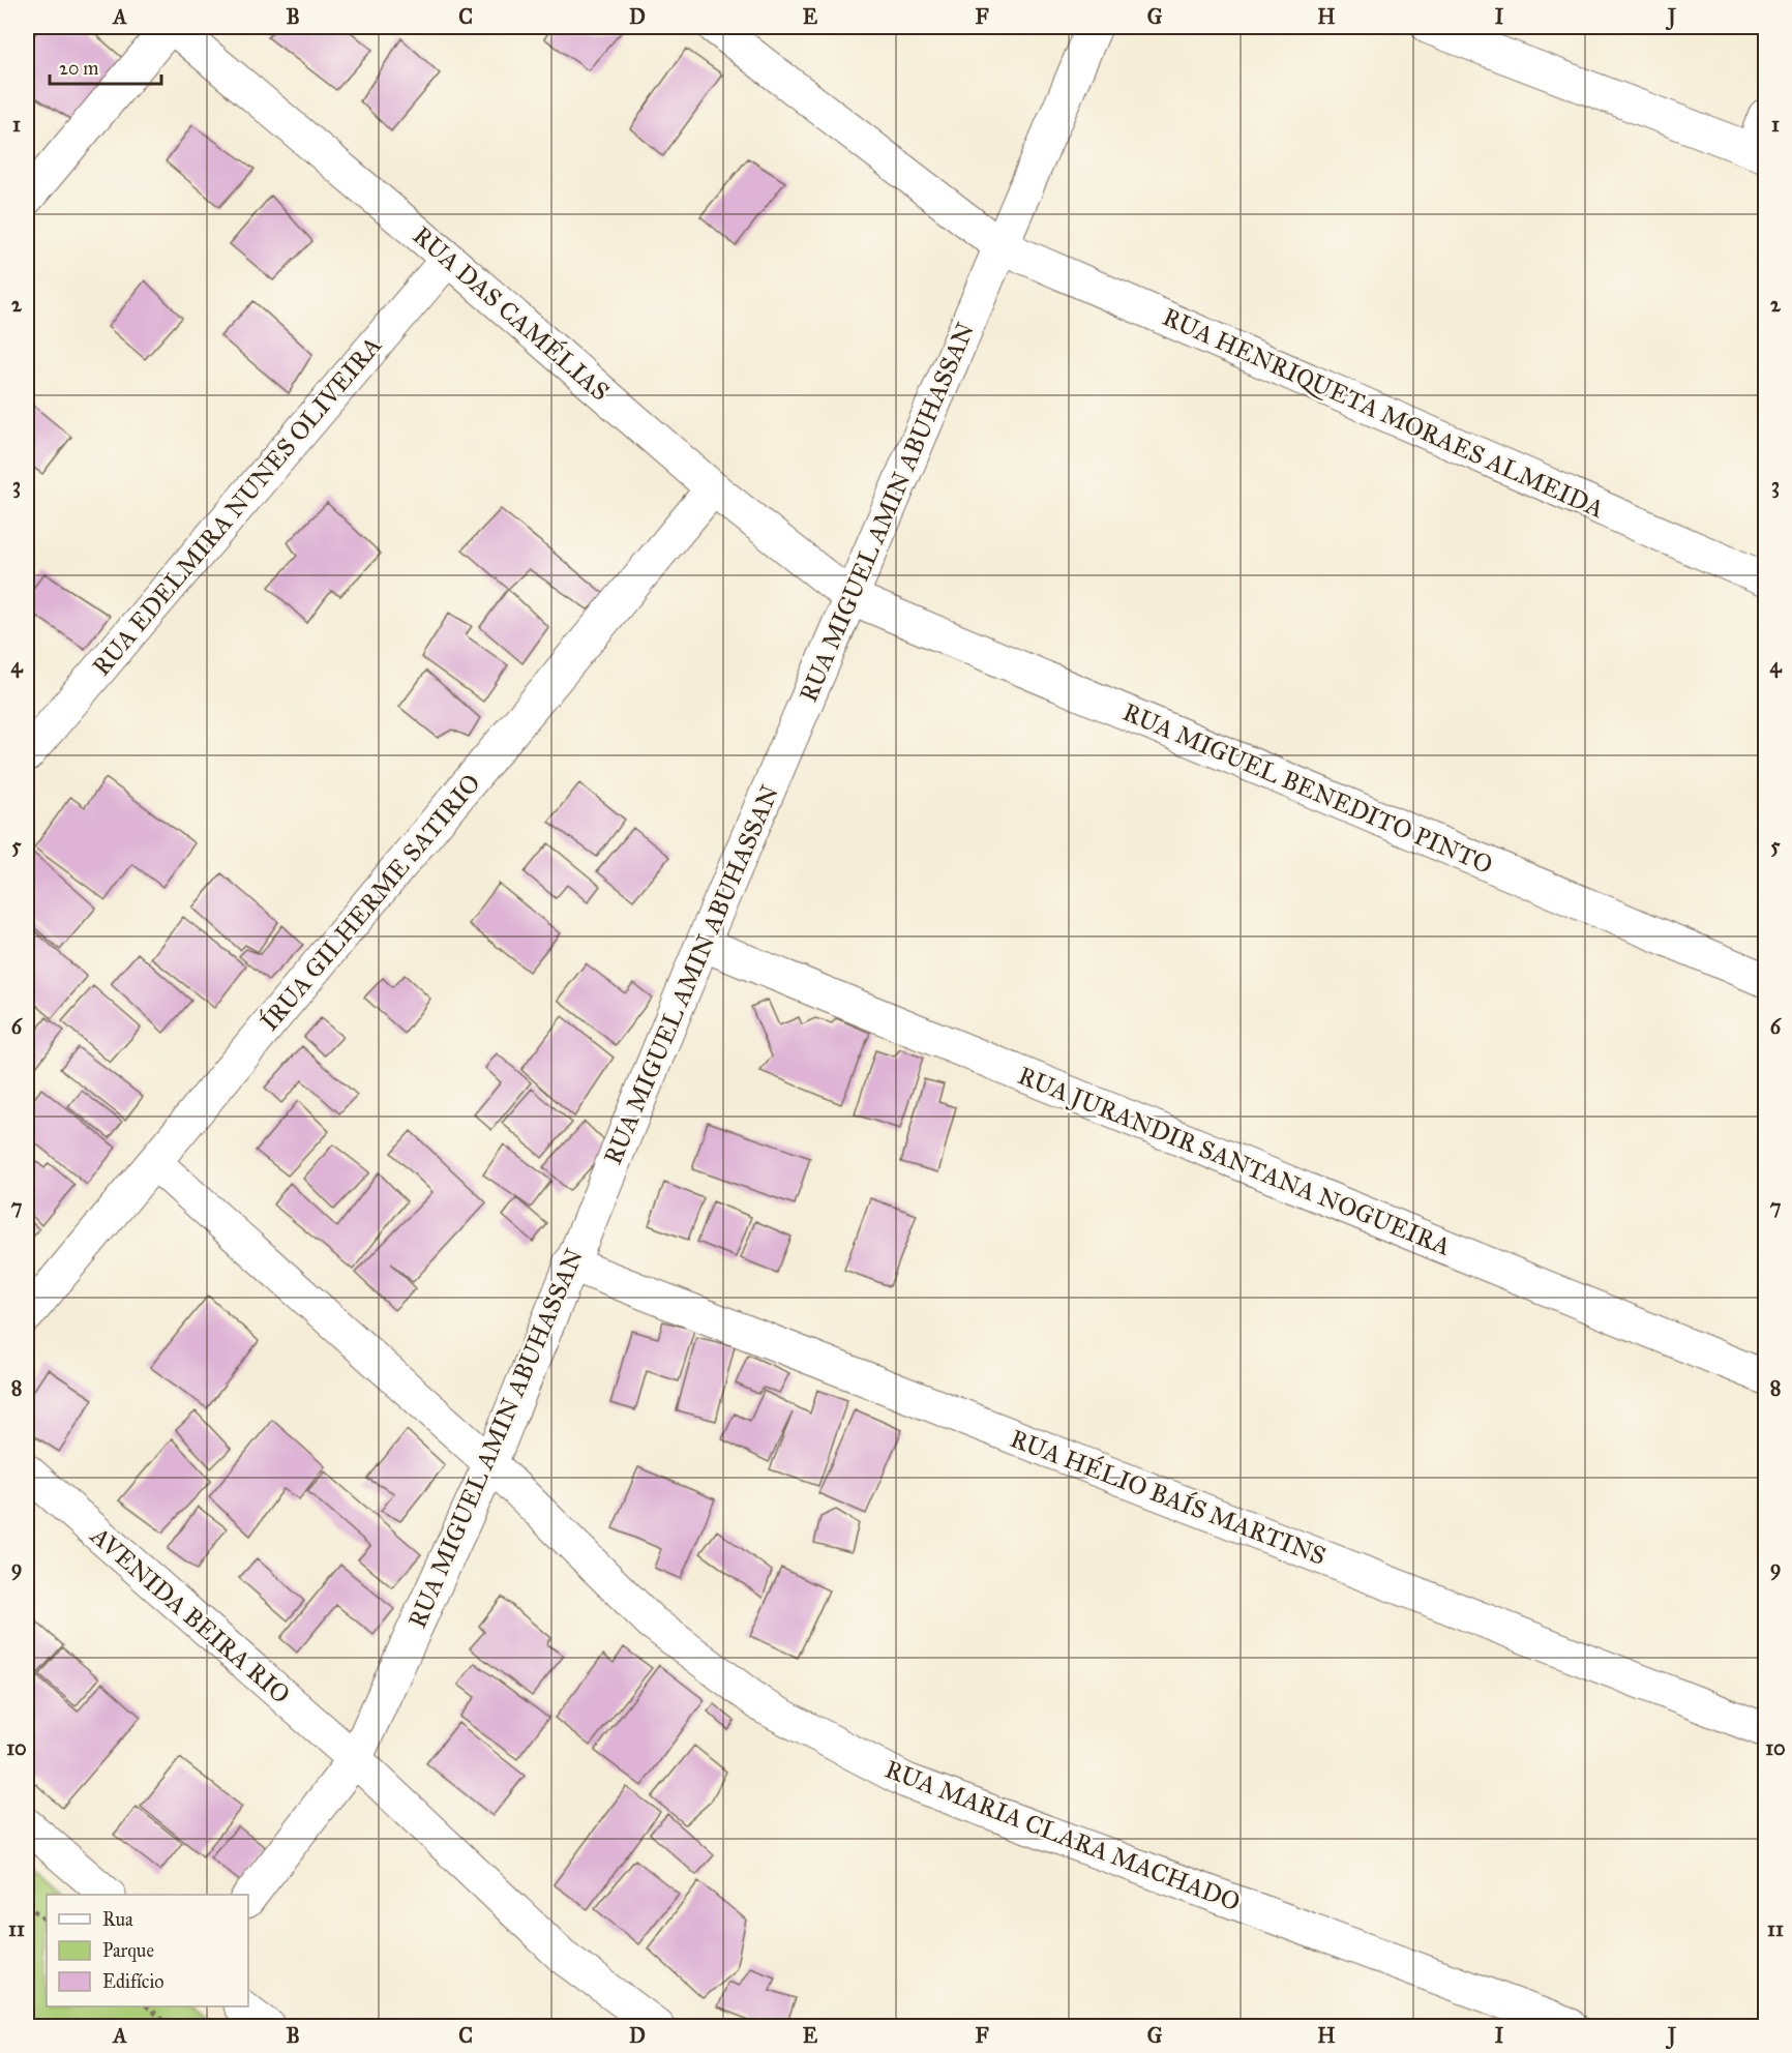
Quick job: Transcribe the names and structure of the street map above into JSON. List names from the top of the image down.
{
  "streets": {
    "street": [
      "RUA DAS CAMÉLIAS",
      "RUA HENRIQUETA MORAES ALMEIDA",
      "RUA EDELMIRA NUNES OLIVEIRA",
      "RUA MIGUEL AMIN ABUHASSAN",
      "RUA MIGUEL BENEDITO PINTO",
      "ÍRUA GILHERME SATIRIO",
      "RUA JURANDIR SANTANA NOGUEIRA",
      "RUA HÉLIO BAÍS MARTINS",
      "AVENIDA BEIRA RIO",
      "RUA MARIA CLARA MACHADO"
    ]
  },
  "crossings": [
    ["RUA DAS CAMÉLIAS", "RUA EDELMIRA NUNES OLIVEIRA"],
    ["RUA DAS CAMÉLIAS", "RUA MIGUEL AMIN ABUHASSAN"],
    ["RUA DAS CAMÉLIAS", "RUA MIGUEL BENEDITO PINTO"],
    ["RUA DAS CAMÉLIAS", "ÍRUA GILHERME SATIRIO"],
    ["RUA HENRIQUETA MORAES ALMEIDA", "RUA MIGUEL AMIN ABUHASSAN"],
    ["RUA MIGUEL AMIN ABUHASSAN", "RUA MIGUEL BENEDITO PINTO"],
    ["RUA MIGUEL AMIN ABUHASSAN", "RUA JURANDIR SANTANA NOGUEIRA"],
    ["RUA MIGUEL AMIN ABUHASSAN", "RUA HÉLIO BAÍS MARTINS"],
    ["RUA MIGUEL AMIN ABUHASSAN", "AVENIDA BEIRA RIO"],
    ["RUA MIGUEL AMIN ABUHASSAN", "RUA MARIA CLARA MACHADO"],
    ["ÍRUA GILHERME SATIRIO", "RUA MARIA CLARA MACHADO"]
  ],
  "legend": ["Rua", "Parque", "Edifício"],
  "scale_bar": "20 m",
  "grid": {
    "columns": [
      "A",
      "B",
      "C",
      "D",
      "E",
      "F",
      "G",
      "H",
      "I",
      "J"
    ],
    "rows": [
      "1",
      "2",
      "3",
      "4",
      "5",
      "6",
      "7",
      "8",
      "9",
      "10",
      "11"
    ]
  }
}
